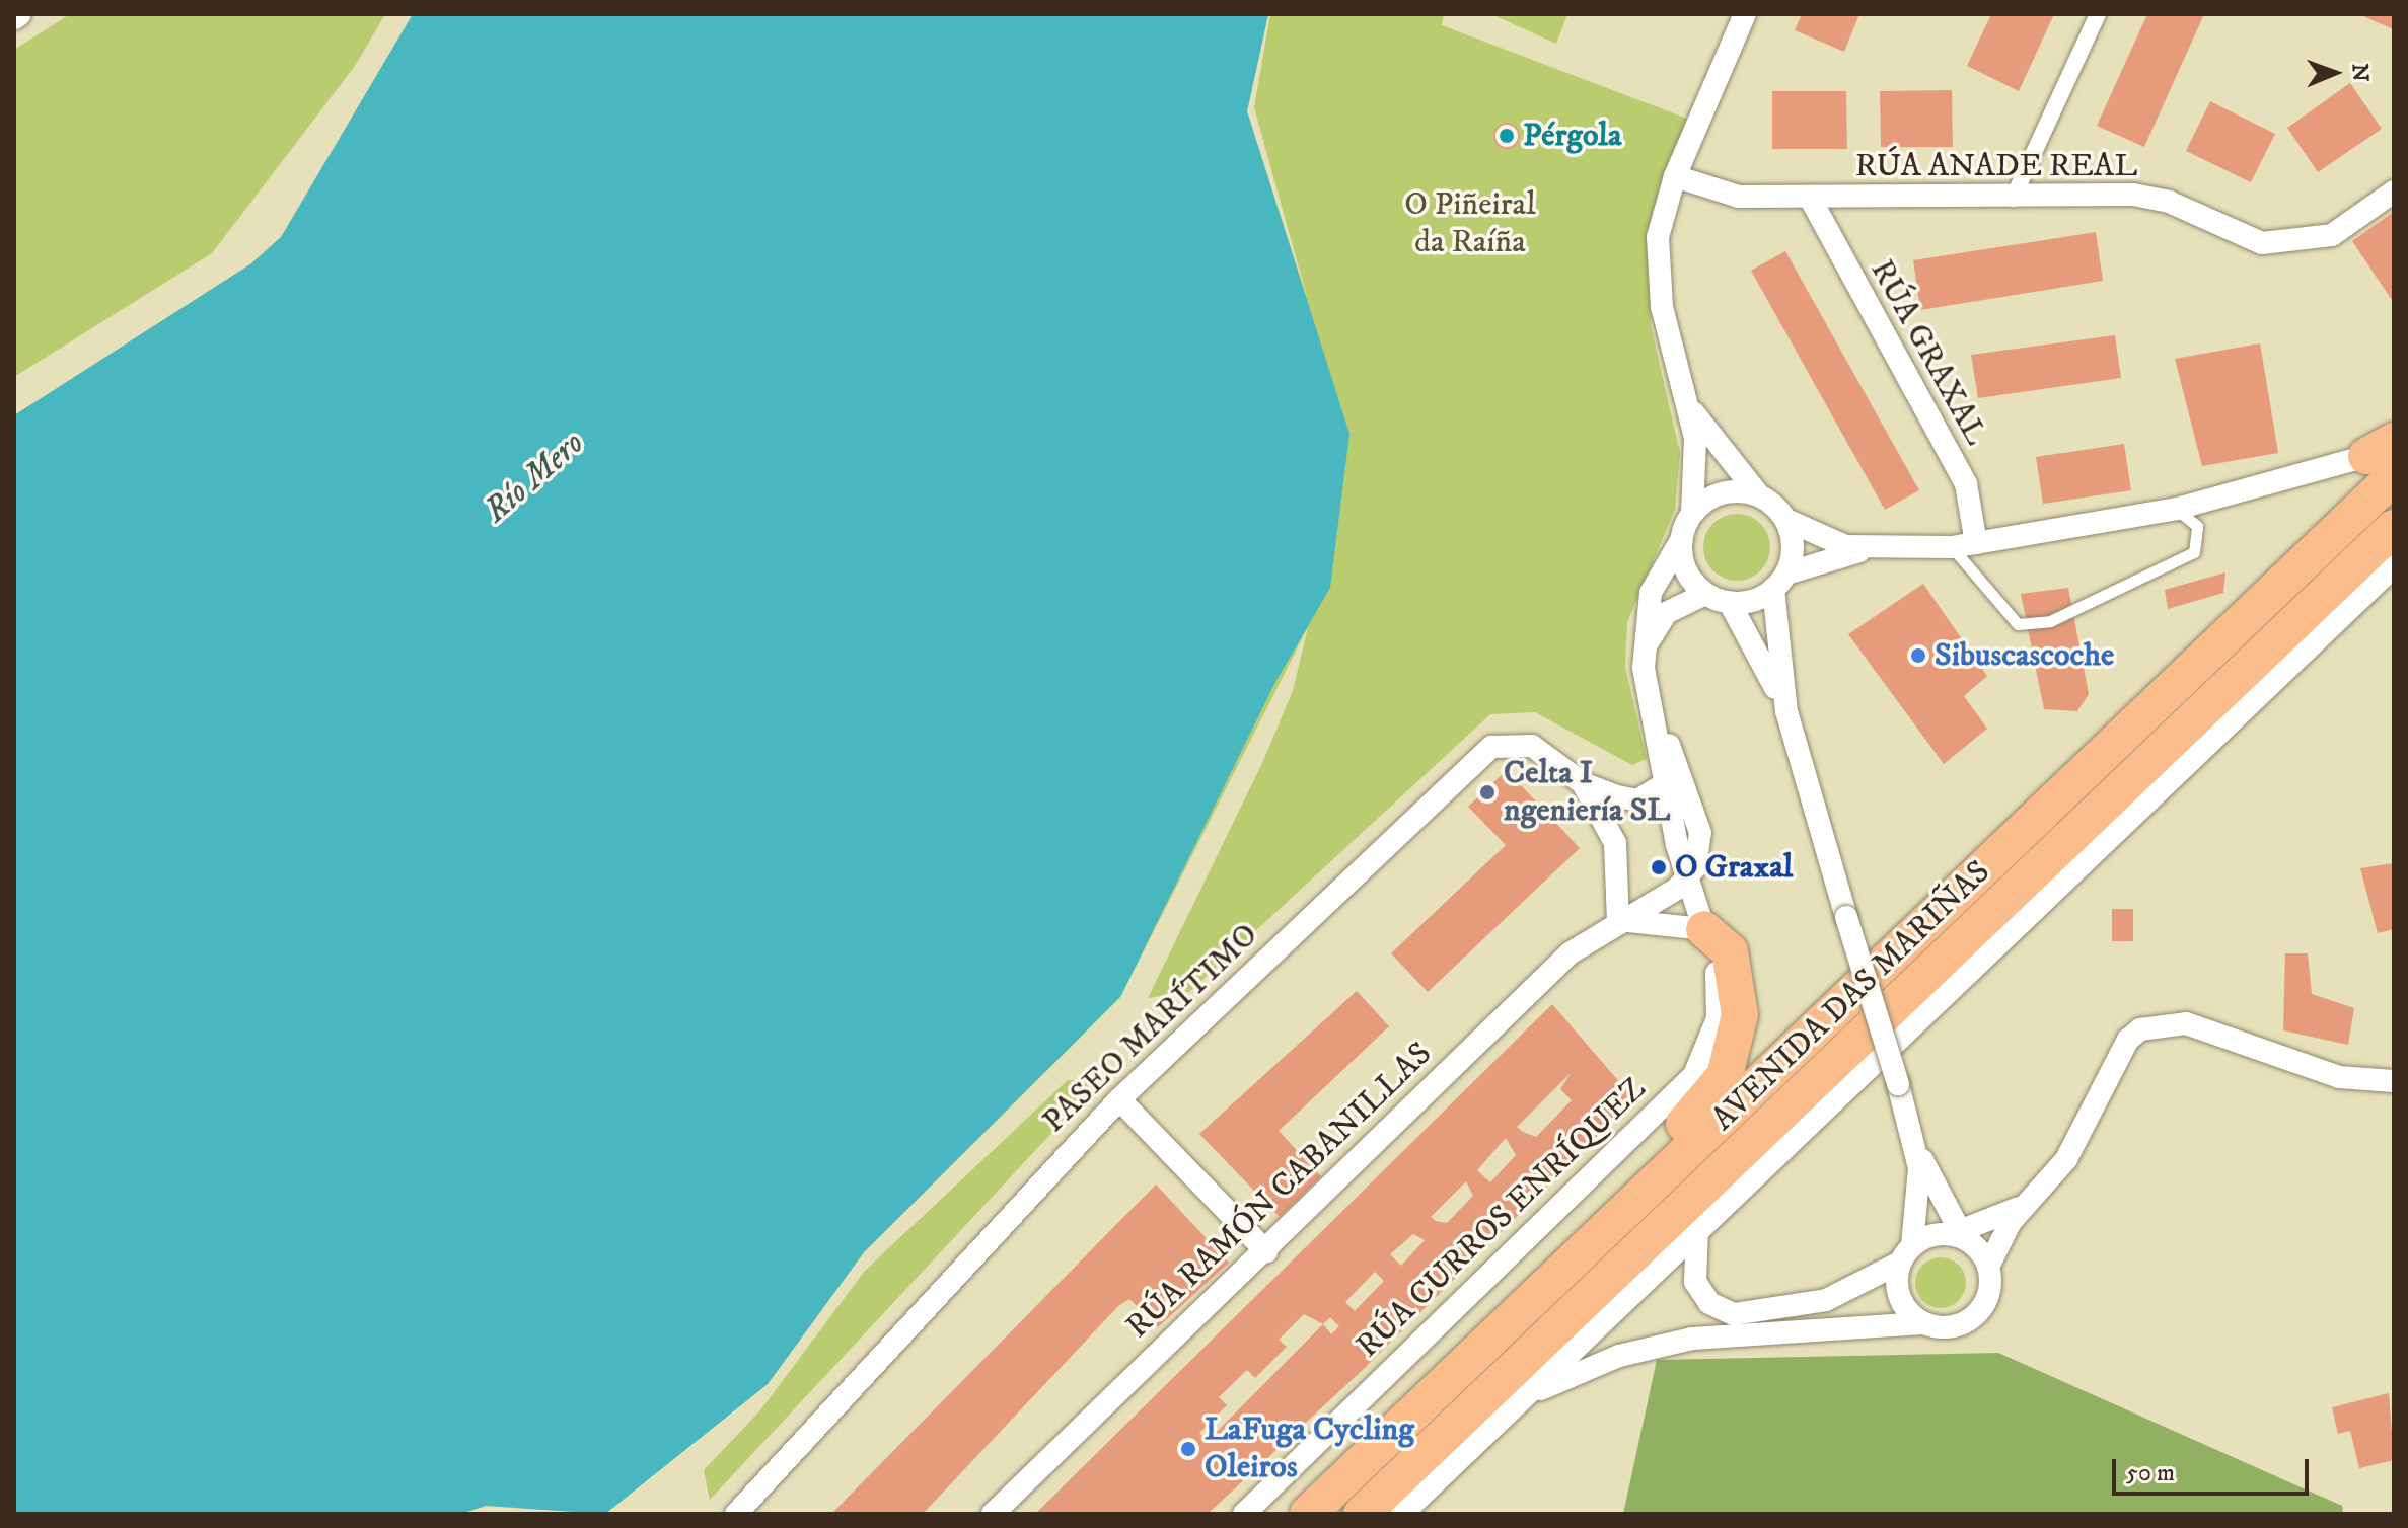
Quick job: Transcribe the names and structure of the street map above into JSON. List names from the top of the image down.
{
  "streets": {
    "highway": ["AVENIDA DAS MARIÑAS"],
    "street": [
      "RÚA ANADE REAL",
      "RÚA GRAXAL",
      "PASEO MARÍTIMO",
      "RÚA RAMÓN CABANILLAS",
      "RÚA CURROS ENRÍQUEZ"
    ]
  },
  "crossings": [
    ["RÚA ANADE REAL", "RÚA GRAXAL"],
    ["PASEO MARÍTIMO", "RÚA CURROS ENRÍQUEZ"],
    ["RÚA RAMÓN CABANILLAS", "RÚA CURROS ENRÍQUEZ"]
  ],
  "water": ["Río Mero"],
  "parks": ["O Piñeiral da Raíña"],
  "places": [
    "Pérgola",
    "Sibuscascoche",
    "Celta I ngeniería SL",
    "O Graxal",
    "LaFuga Cycling Oleiros"
  ],
  "scale_bar": "50 m",
  "north": "right"
}
